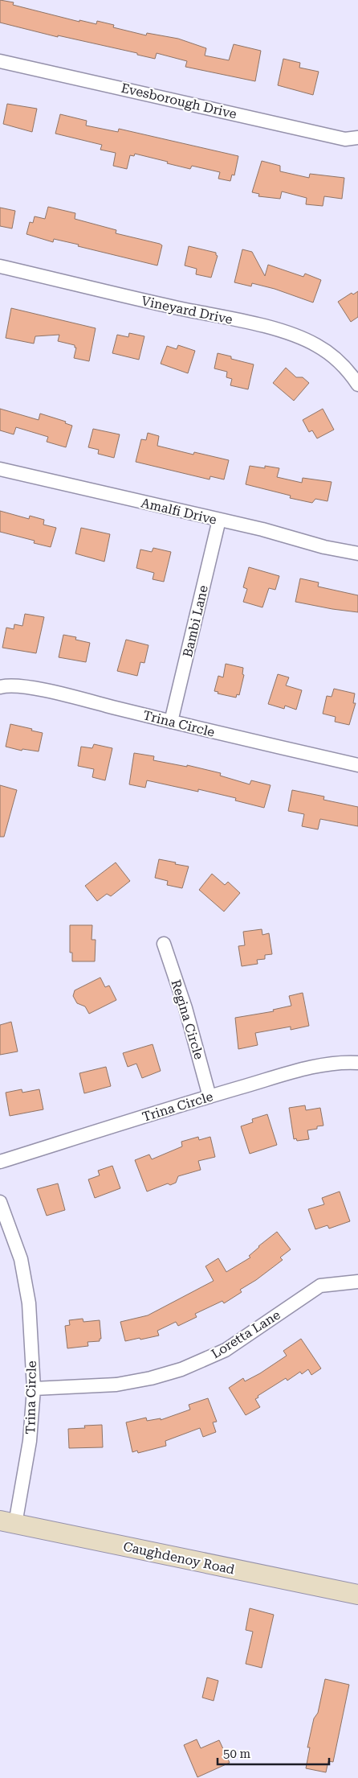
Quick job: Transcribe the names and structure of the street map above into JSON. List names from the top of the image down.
{
  "streets": {
    "street": [
      "Evesborough Drive",
      "Vineyard Drive",
      "Amalfi Drive",
      "Bambi Lane",
      "Trina Circle",
      "Regina Circle",
      "Loretta Lane",
      "Caughdenoy Road"
    ]
  },
  "crossings": [
    ["Amalfi Drive", "Bambi Lane"],
    ["Bambi Lane", "Trina Circle"],
    ["Trina Circle", "Regina Circle"],
    ["Trina Circle", "Loretta Lane"],
    ["Trina Circle", "Caughdenoy Road"]
  ],
  "scale_bar": "50 m"
}
